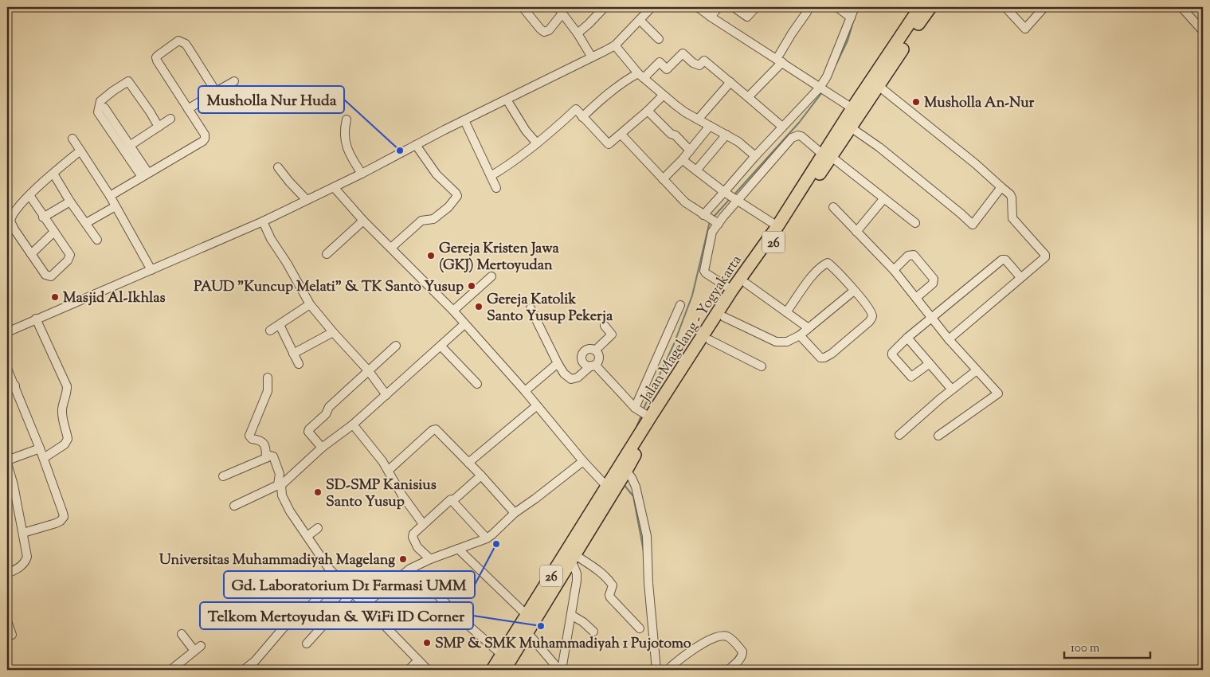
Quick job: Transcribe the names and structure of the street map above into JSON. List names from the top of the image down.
{
  "streets": {
    "highway": ["26", "Jalan Magelang - Yogyakarta"]
  },
  "places": [
    "Musholla An-Nur",
    "Musholla Nur Huda",
    "Gereja Kristen Jawa (GKJ) Mertoyudan",
    "PAUD \"Kuncup Melati\" & TK Santo Yusup",
    "Masjid Al-Ikhlas",
    "Gereja Katolik Santo Yusup Pekerja",
    "SD-SMP Kanisius Santo Yusup",
    "Gd. Laboratorium D1 Farmasi UMM",
    "Universitas Muhammadiyah Magelang",
    "Telkom Mertoyudan & WiFi ID Corner",
    "SMP & SMK Muhammadiyah 1 Pujotomo"
  ],
  "scale_bar": "100 m"
}
